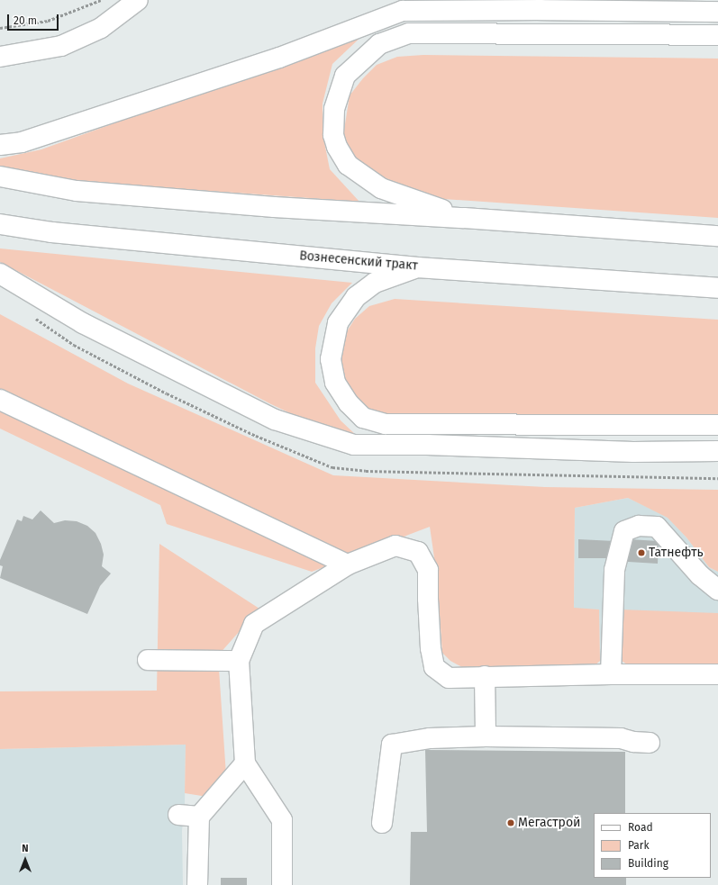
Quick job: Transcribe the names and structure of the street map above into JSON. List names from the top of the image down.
{
  "streets": {
    "main road": ["Вознесенский тракт"]
  },
  "places": ["Татнефть", "Мегастрой"],
  "legend": ["Road", "Park", "Building"],
  "scale_bar": "20 m",
  "north": "top"
}
